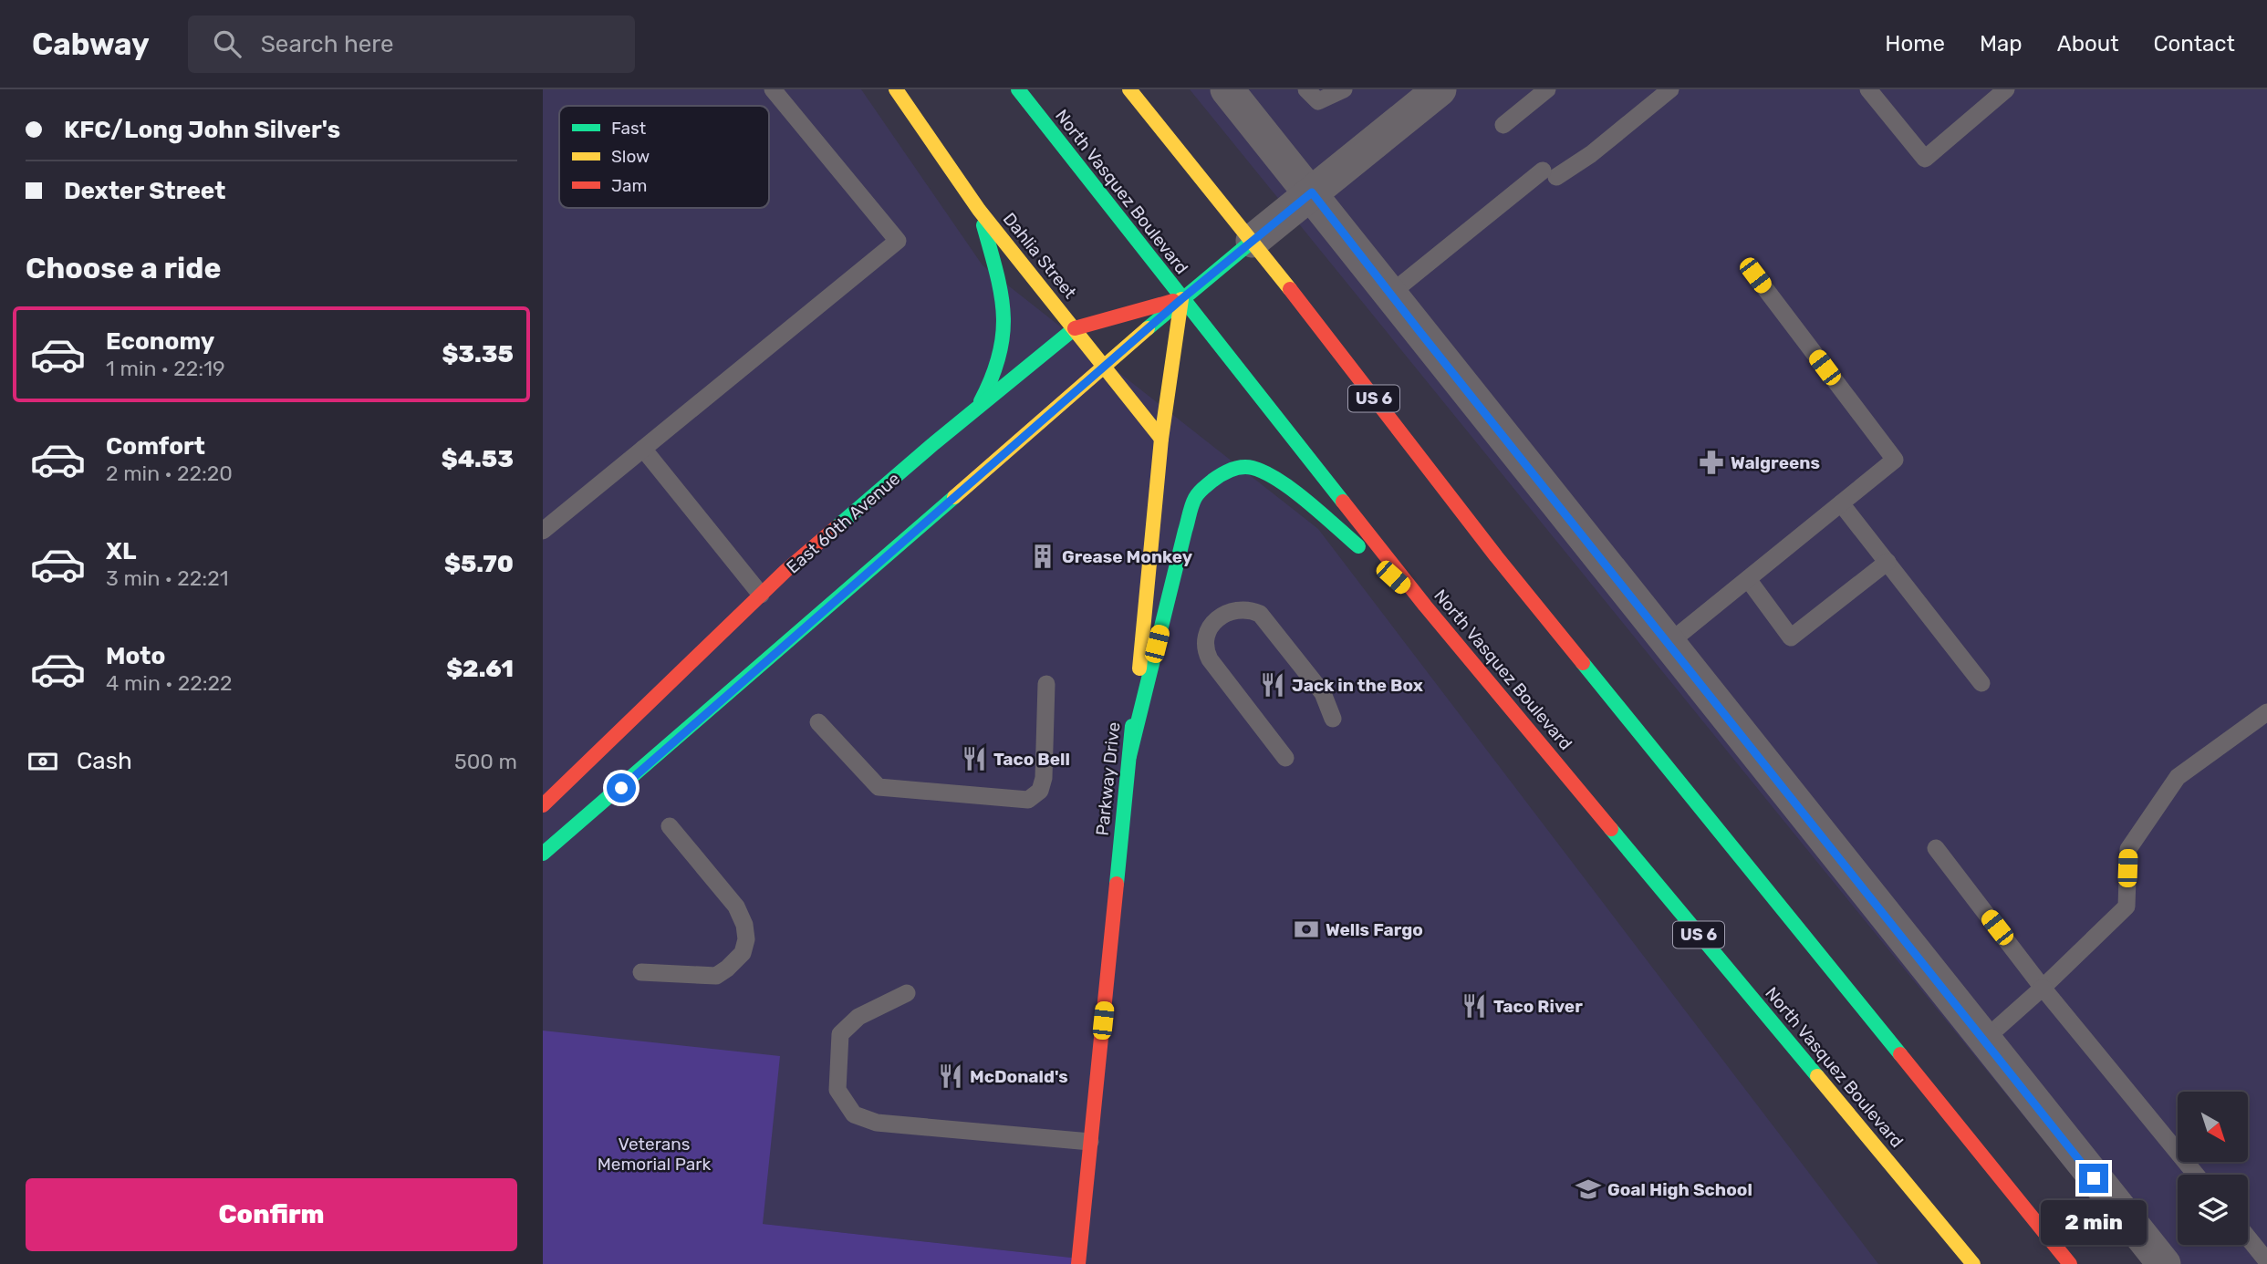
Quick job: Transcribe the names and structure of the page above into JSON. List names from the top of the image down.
{
  "streets": {
    "main road": [
      "North Vasquez Boulevard",
      "Dahlia Street",
      "US 6",
      "East 60th Avenue",
      "Parkway Drive"
    ]
  },
  "crossings": [
    ["North Vasquez Boulevard", "East 60th Avenue"],
    ["North Vasquez Boulevard", "Parkway Drive"],
    ["Dahlia Street", "East 60th Avenue"],
    ["Dahlia Street", "Parkway Drive"],
    ["US 6", "East 60th Avenue"],
    ["East 60th Avenue", "Parkway Drive"]
  ],
  "parks": ["Veterans Memorial Park"],
  "places": {
    "pharmacy": ["Walgreens"],
    "building": ["Grease Monkey"],
    "restaurant": [
      "Jack in the Box",
      "Taco Bell",
      "Taco River",
      "McDonald's"
    ],
    "bank": ["Wells Fargo"],
    "school or university": ["Goal High School"]
  },
  "legend": ["Fast", "Slow", "Jam"],
  "north": "bottom right",
  "page": {
    "header": "Cabway",
    "search": "Search here",
    "nav": [
      "Home",
      "Map",
      "About",
      "Contact"
    ],
    "banner": ["KFC/Long John Silver's", "Dexter Street"],
    "heading": "Choose a ride",
    "list": [
      {
        "name": "Economy",
        "note": "1 min · 22:19",
        "value": "$3.35"
      },
      {
        "name": "Comfort",
        "note": "2 min · 22:20",
        "value": "$4.53"
      },
      {
        "name": "XL",
        "note": "3 min · 22:21",
        "value": "$5.70"
      },
      {
        "name": "Moto",
        "note": "4 min · 22:22",
        "value": "$2.61"
      }
    ],
    "pay": ["Cash", "500 m"],
    "buttons": "Confirm",
    "bubble": "2 min"
  }
}
